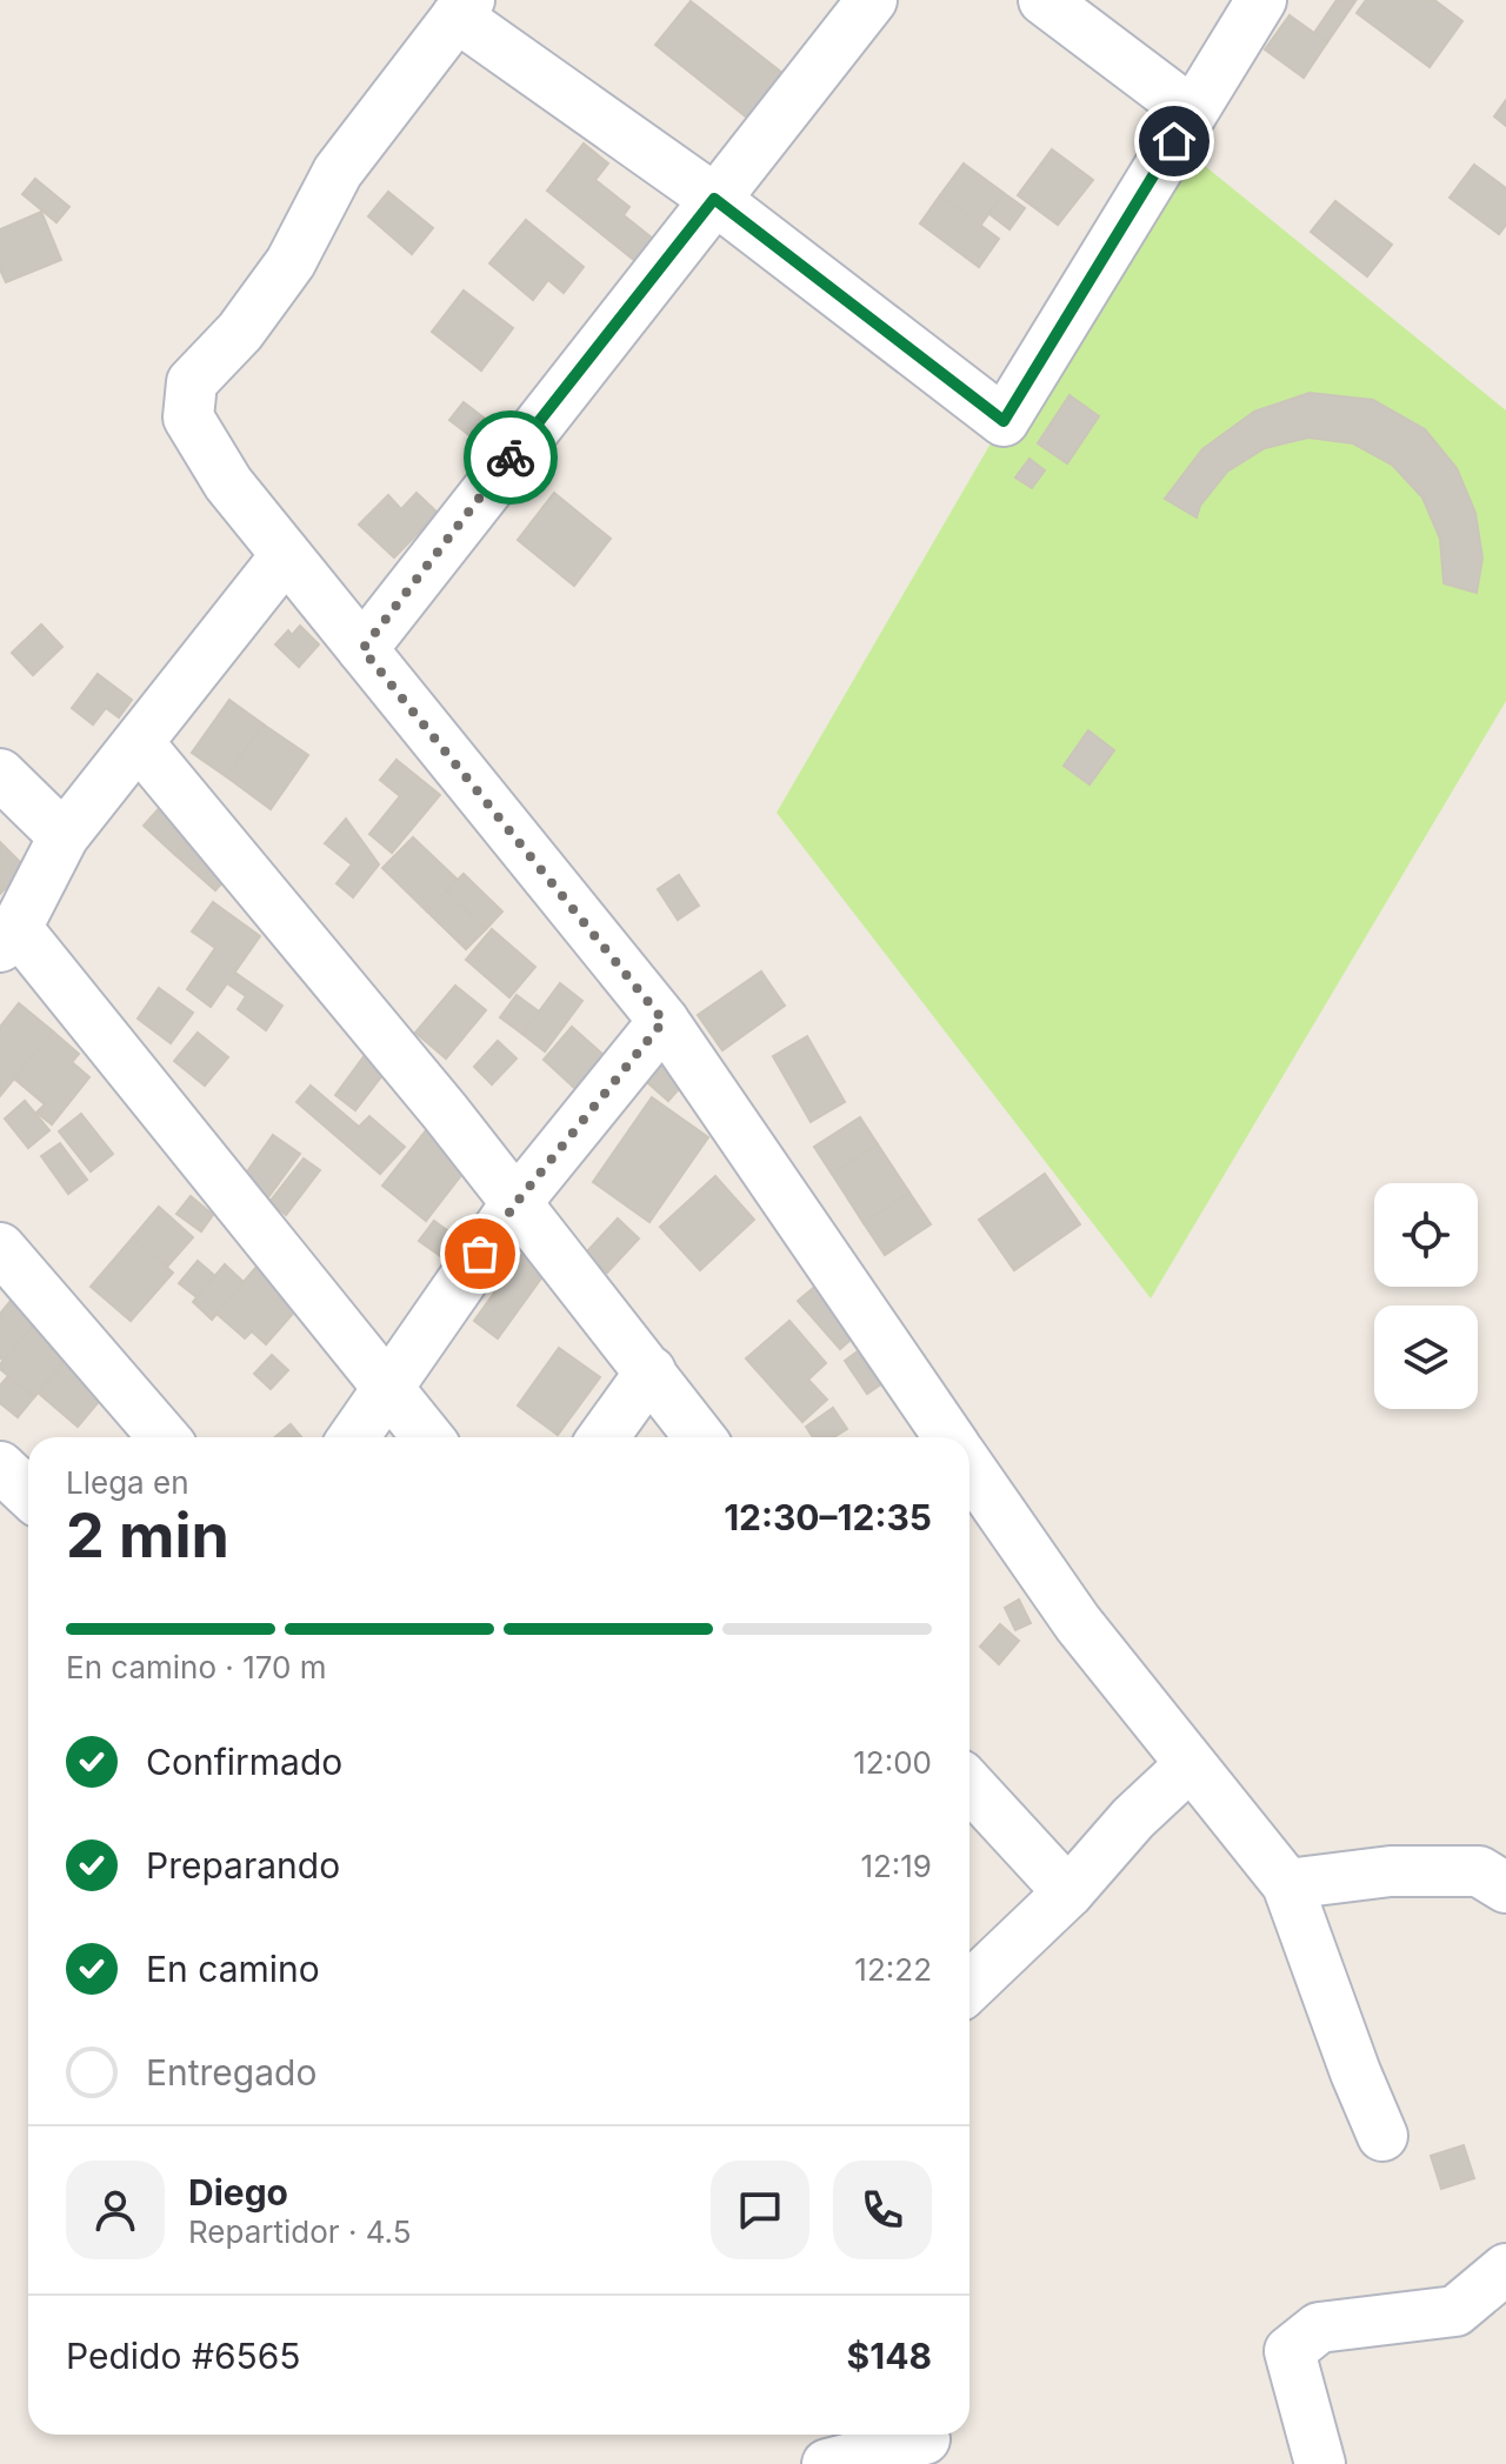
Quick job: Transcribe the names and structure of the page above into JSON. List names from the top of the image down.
{
  "page": {
    "heading": ["2 min", "Llega en", "12:30–12:35"],
    "panel": [
      "Diego",
      "Repartidor · 4.5",
      "Pedido #6565",
      "$148"
    ],
    "bar": "En camino · 170 m",
    "list": [
      ["Confirmado", "12:00"],
      ["Preparando", "12:19"],
      ["En camino", "12:22"],
      "Entregado"
    ]
  }
}
